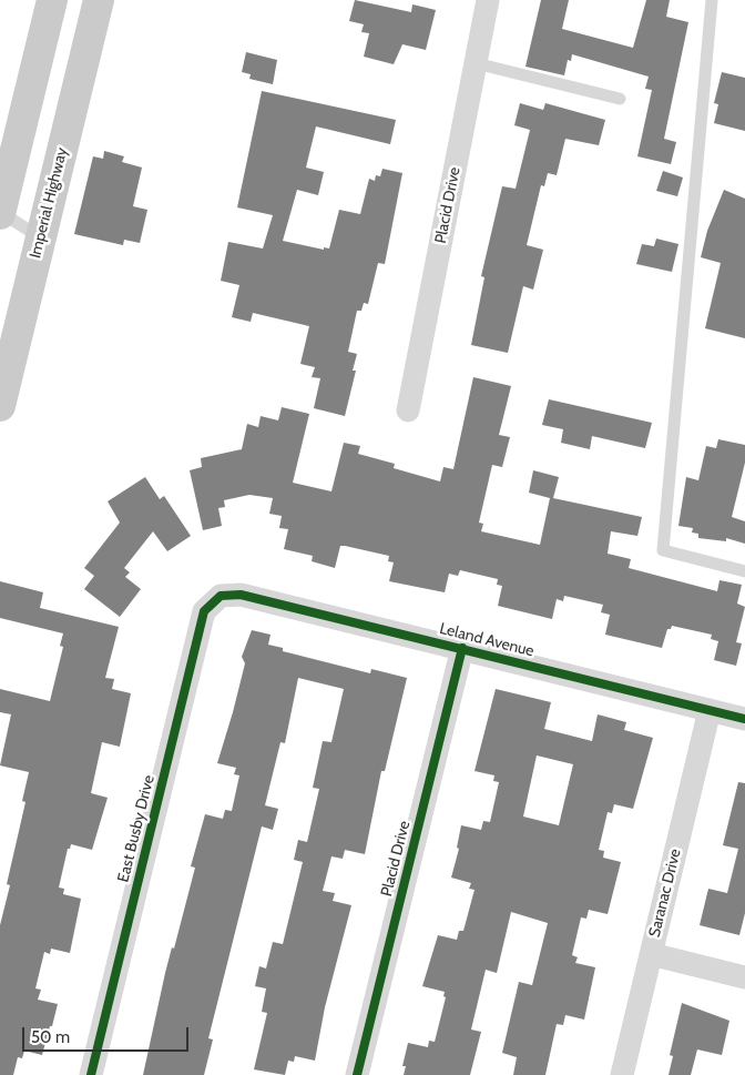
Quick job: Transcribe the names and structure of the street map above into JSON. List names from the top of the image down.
{
  "streets": {
    "main road": ["Imperial Highway"],
    "street": [
      "Placid Drive",
      "Leland Avenue",
      "East Busby Drive",
      "Saranac Drive"
    ]
  },
  "crossings": [
    ["Placid Drive", "Leland Avenue"],
    ["Leland Avenue", "East Busby Drive"],
    ["Leland Avenue", "Saranac Drive"]
  ],
  "scale_bar": "50 m"
}
